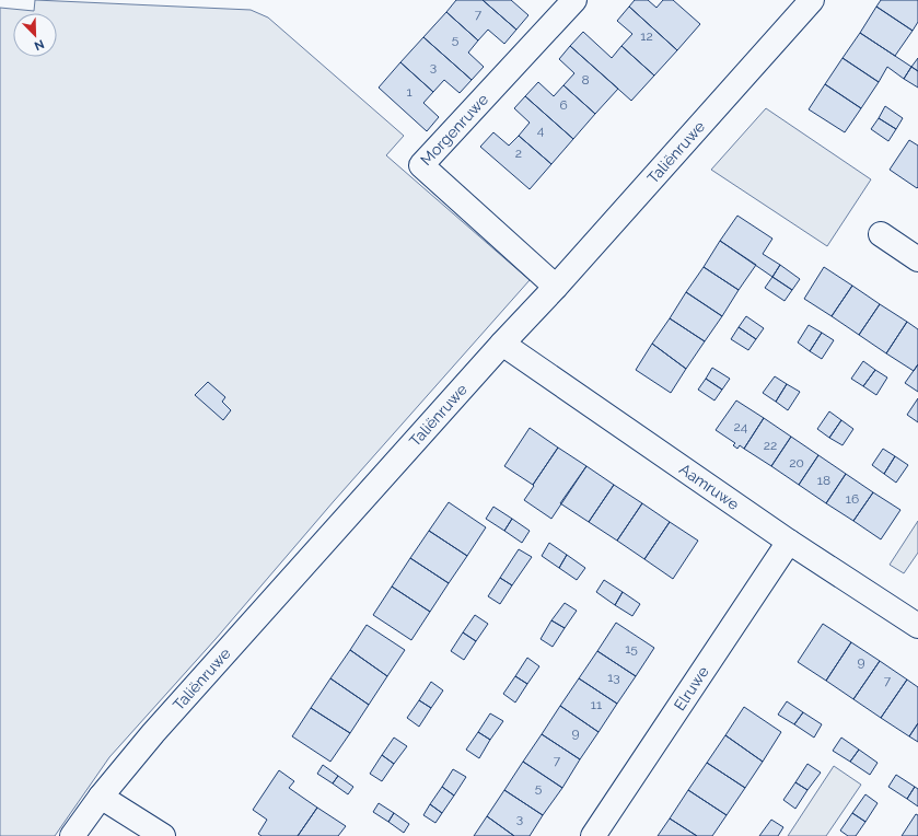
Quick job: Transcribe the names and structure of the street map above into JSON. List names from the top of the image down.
{
  "streets": {
    "street": [
      "Morgenruwe",
      "Taliënruwe",
      "Aamruwe",
      "Elruwe"
    ]
  },
  "crossings": [
    ["Morgenruwe", "Taliënruwe"],
    ["Taliënruwe", "Aamruwe"],
    ["Aamruwe", "Elruwe"]
  ],
  "house_numbers": [
    "7",
    "12",
    "5",
    "3",
    "8",
    "1",
    "6",
    "4",
    "2",
    "24",
    "22",
    "20",
    "18",
    "16",
    "15",
    "9",
    "13",
    "7",
    "11",
    "9",
    "7",
    "5",
    "3"
  ],
  "north": "bottom right"
}
